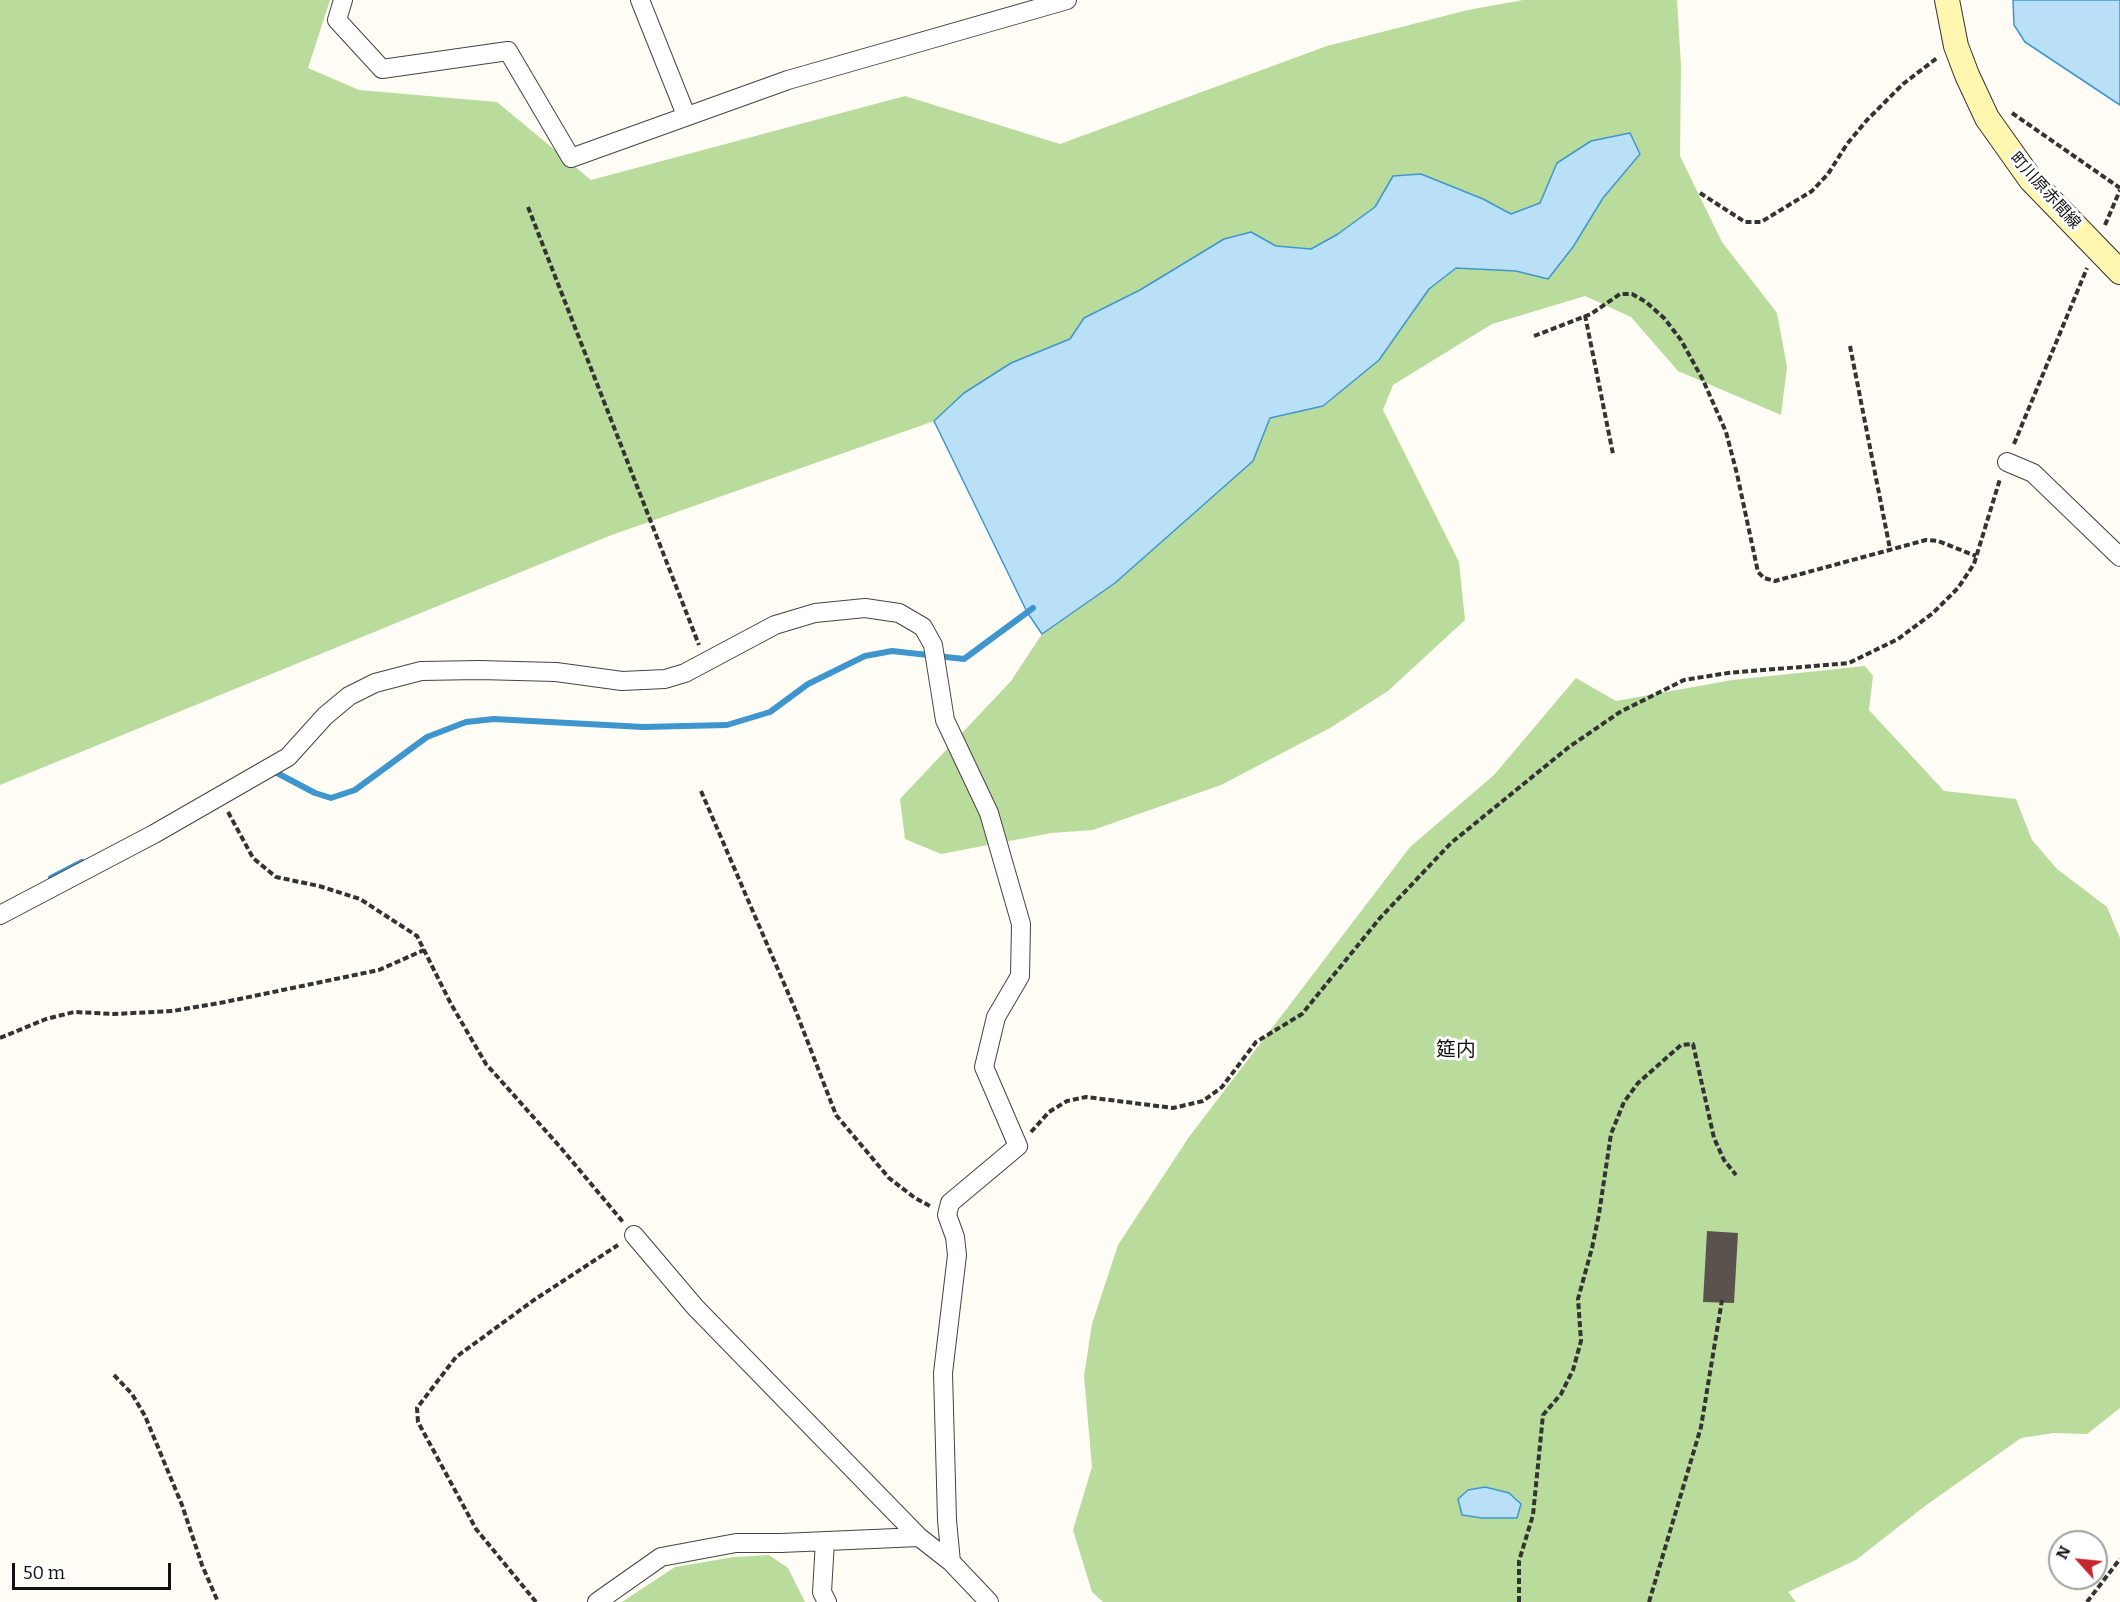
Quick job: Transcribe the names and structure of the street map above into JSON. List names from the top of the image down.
{
  "streets": {
    "main road": ["町川原赤間線"]
  },
  "districts": ["筵内"],
  "scale_bar": "50 m",
  "north": "top left"
}
